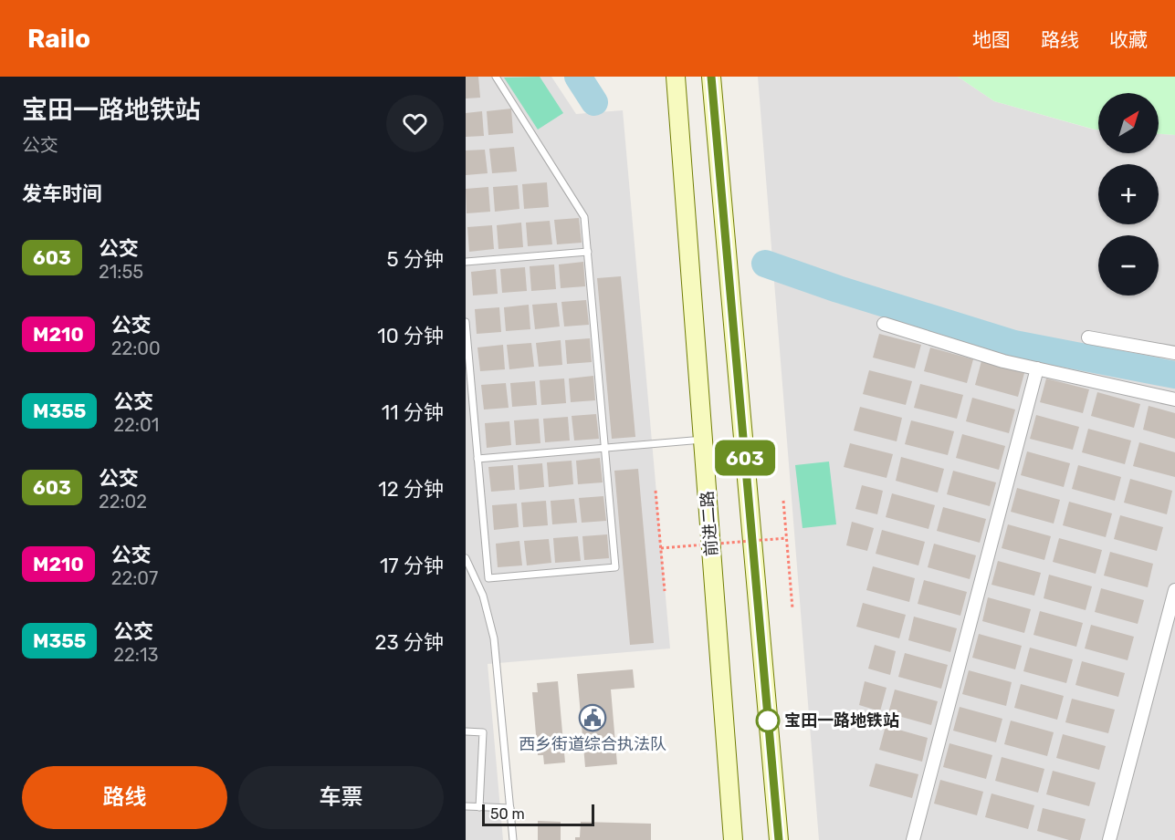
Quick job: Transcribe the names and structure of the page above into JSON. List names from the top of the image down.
{
  "streets": {
    "main road": ["前进二路"]
  },
  "places": {
    "public building": ["西乡街道综合执法队"],
    "other": ["宝田一路地铁站"]
  },
  "lines": ["bus line 603"],
  "scale_bar": "50 m",
  "north": "top right",
  "page": {
    "header": "Railo",
    "nav": ["地图", "路线", "收藏"],
    "heading": [
      ["宝田一路地铁站", "公交"],
      "发车时间"
    ],
    "on_map": "603",
    "map_buttons": ["+", "−"],
    "list": [
      {
        "mark": "603",
        "name": "公交",
        "note": "21:55",
        "value": "5 分钟"
      },
      {
        "mark": "M210",
        "name": "公交",
        "note": "22:00",
        "value": "10 分钟"
      },
      {
        "mark": "M355",
        "name": "公交",
        "note": "22:01",
        "value": "11 分钟"
      },
      {
        "mark": "603",
        "name": "公交",
        "note": "22:02",
        "value": "12 分钟"
      },
      {
        "mark": "M210",
        "name": "公交",
        "note": "22:07",
        "value": "17 分钟"
      },
      {
        "mark": "M355",
        "name": "公交",
        "note": "22:13",
        "value": "23 分钟"
      }
    ],
    "buttons": ["路线", "车票"],
    "scale": "50 m"
  }
}
